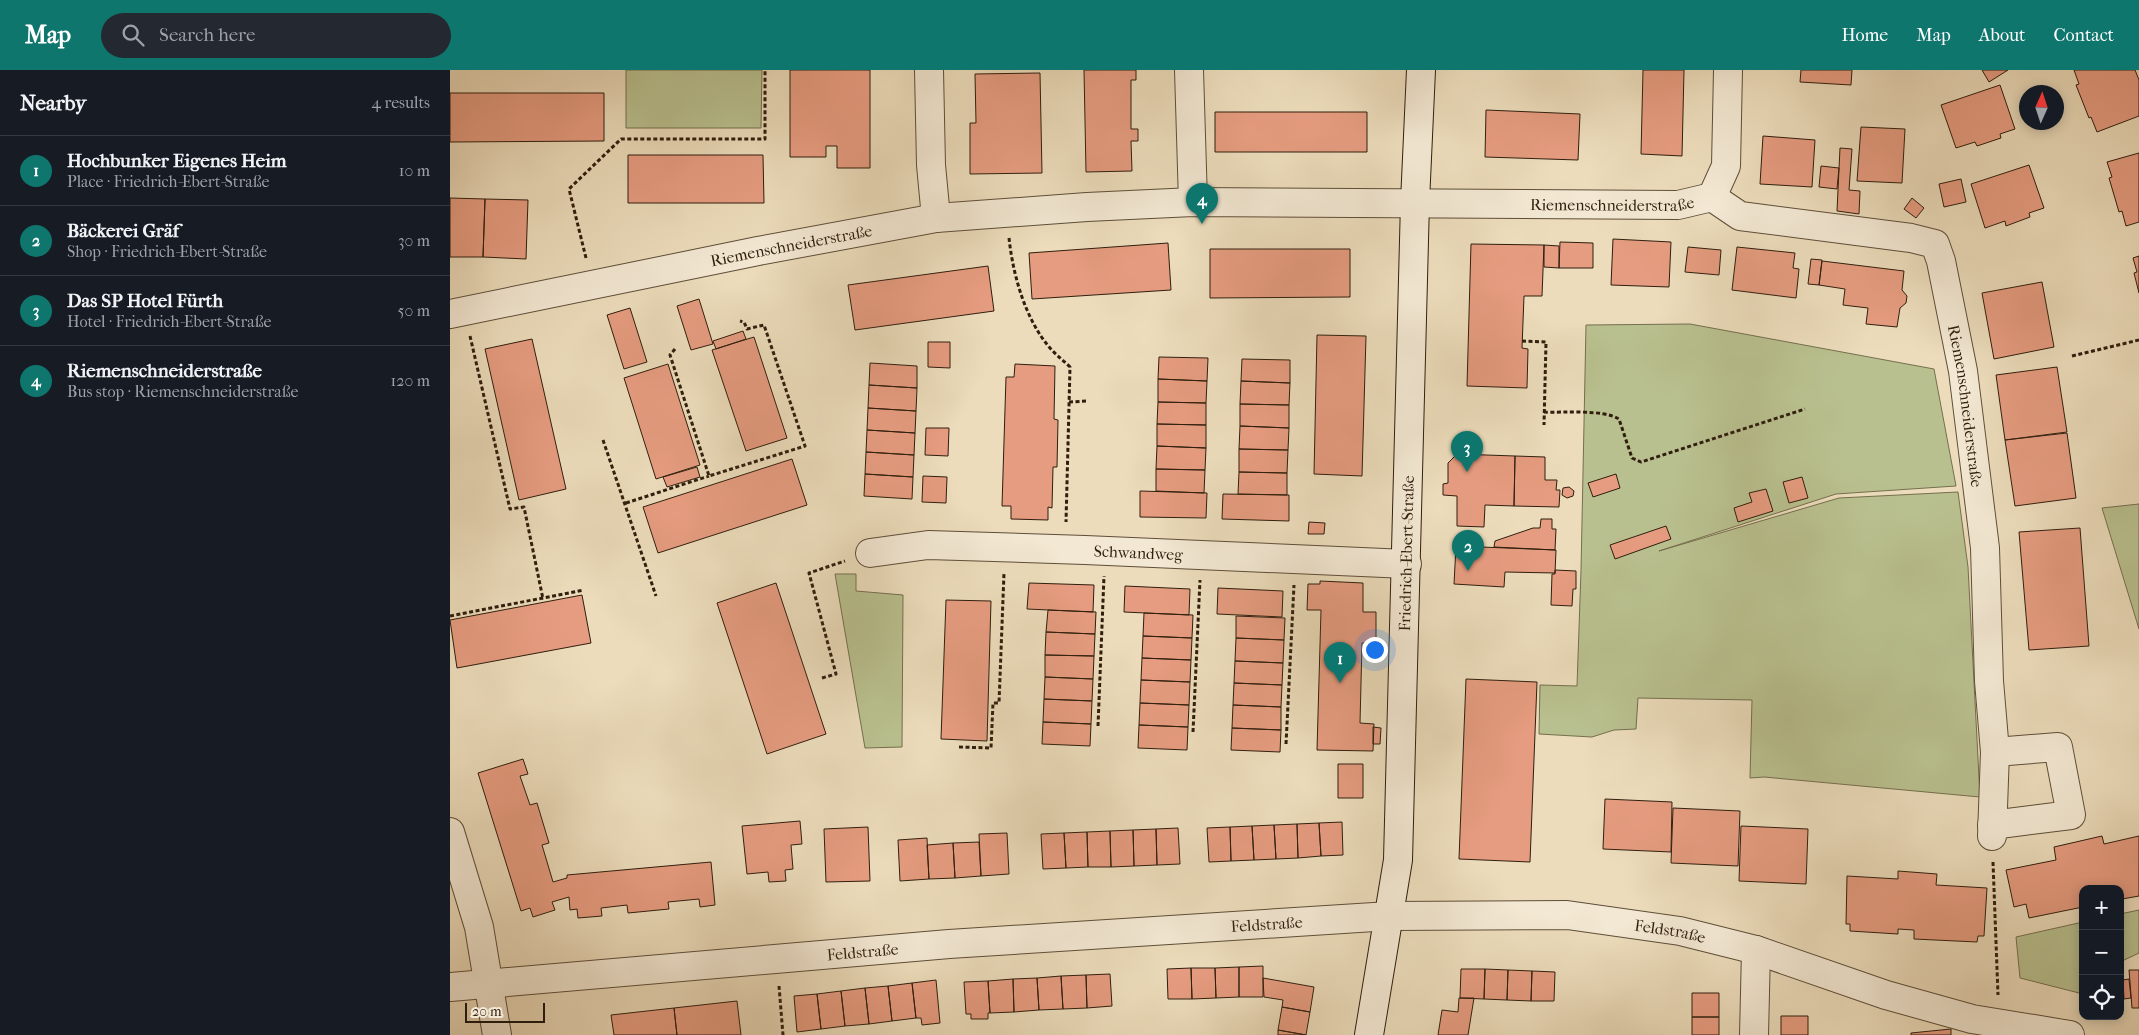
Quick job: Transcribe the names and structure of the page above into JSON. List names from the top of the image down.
{
  "streets": {
    "street": [
      "Riemenschneiderstraße",
      "Schwandweg",
      "Friedrich-Ebert-Straße",
      "Feldstraße"
    ]
  },
  "crossings": [
    ["Riemenschneiderstraße", "Friedrich-Ebert-Straße"],
    ["Schwandweg", "Friedrich-Ebert-Straße"],
    ["Friedrich-Ebert-Straße", "Feldstraße"]
  ],
  "scale_bar": "20 m",
  "north": "top",
  "page": {
    "header": "Map",
    "search": "Search here",
    "nav": [
      "Home",
      "Map",
      "About",
      "Contact"
    ],
    "heading": ["Nearby", "4 results"],
    "list": [
      {
        "mark": "1",
        "name": "Hochbunker Eigenes Heim",
        "note": "Place · Friedrich-Ebert-Straße",
        "value": "10 m"
      },
      {
        "mark": "2",
        "name": "Bäckerei Gräf",
        "note": "Shop · Friedrich-Ebert-Straße",
        "value": "30 m"
      },
      {
        "mark": "3",
        "name": "Das SP Hotel Fürth",
        "note": "Hotel · Friedrich-Ebert-Straße",
        "value": "50 m"
      },
      {
        "mark": "4",
        "name": "Riemenschneiderstraße",
        "note": "Bus stop · Riemenschneiderstraße",
        "value": "120 m"
      }
    ],
    "pins": [
      "4",
      "3",
      "2",
      "1"
    ],
    "map_buttons": ["+", "−"],
    "scale": "20 m"
  }
}
